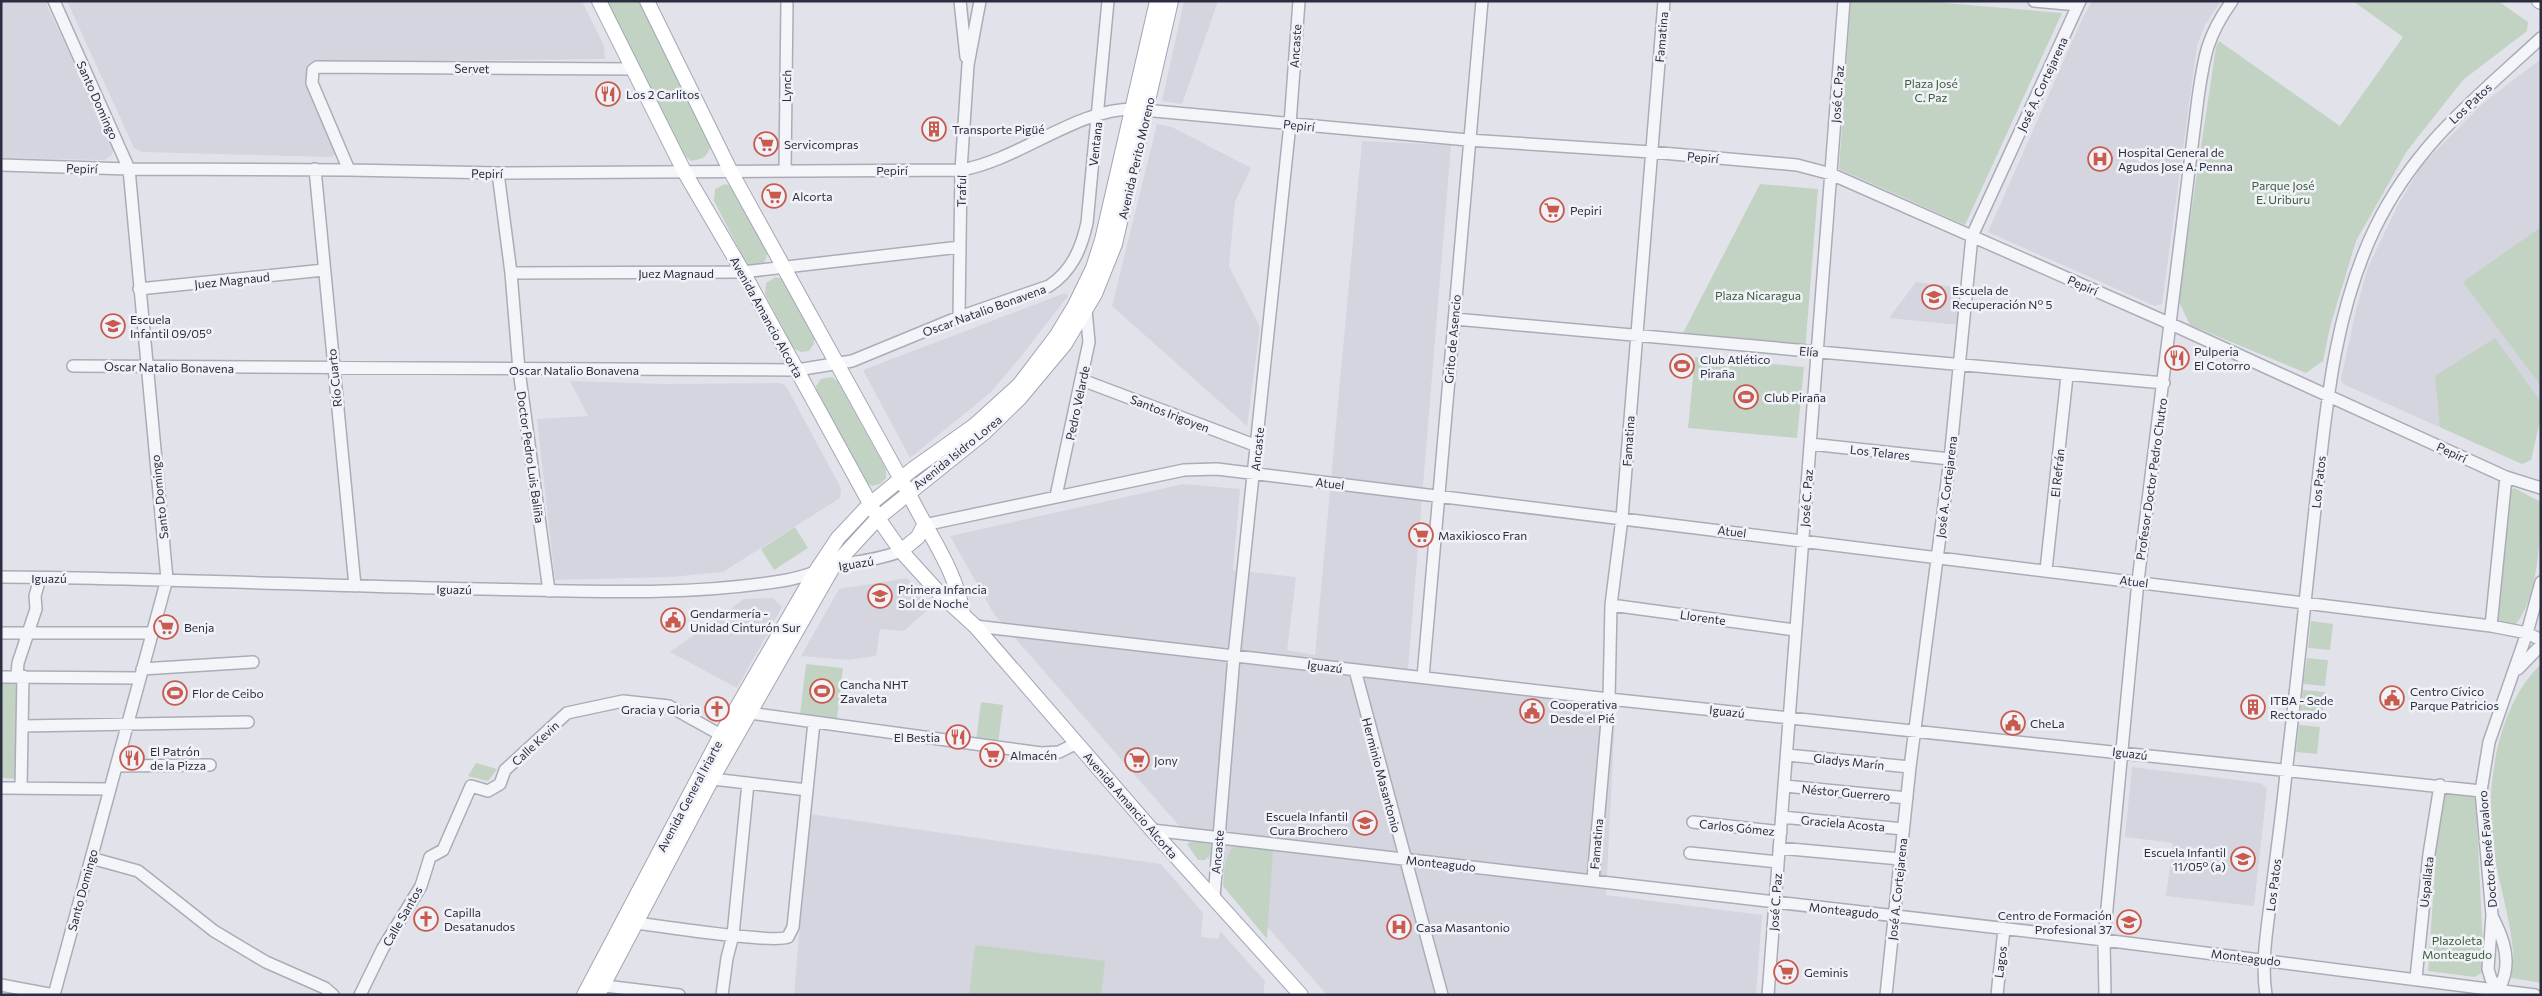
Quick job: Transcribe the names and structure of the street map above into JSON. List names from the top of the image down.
{
  "streets": {
    "main road": [
      "Avenida Perito Moreno",
      "Avenida Amancio Alcorta",
      "Avenida Isidro Lorea",
      "Avenida General Iriarte"
    ],
    "street": [
      "Famatina",
      "Ancaste",
      "Servet",
      "José A. Cortejarena",
      "Lynch",
      "José C. Paz",
      "Santo Domingo",
      "Los Patos",
      "Pepirí",
      "Ventana",
      "Traful",
      "Juez Magnaud",
      "Oscar Natalio Bonavena",
      "Grito de Asencio",
      "Elía",
      "Río Cuarto",
      "Pedro Velarde",
      "Santos Irigoyen",
      "Los Telares",
      "Doctor Pedro Luis Baliña",
      "El Refrán",
      "Profesor Doctor Pedro Chutro",
      "Atuel",
      "Iguazú",
      "Llorente",
      "Calle Kevin",
      "Gladys Marín",
      "Herminio Masantonio",
      "Néstor Guerrero",
      "Graciela Acosta",
      "Carlos Gómez",
      "Doctor René Favaloro",
      "Monteagudo",
      "Uspallata",
      "Calle Santos",
      "Lagos"
    ]
  },
  "crossings": [
    ["Famatina", "Pepirí"],
    ["Famatina", "Elía"],
    ["Famatina", "Atuel"],
    ["Famatina", "Iguazú"],
    ["Famatina", "Llorente"],
    ["Famatina", "Monteagudo"],
    ["Ancaste", "Pepirí"],
    ["Ancaste", "Avenida Amancio Alcorta"],
    ["Ancaste", "Santos Irigoyen"],
    ["Ancaste", "Atuel"],
    ["Ancaste", "Iguazú"],
    ["Ancaste", "Monteagudo"],
    ["Servet", "Pepirí"],
    ["Servet", "Avenida Amancio Alcorta"],
    ["José A. Cortejarena", "Pepirí"],
    ["José A. Cortejarena", "Elía"],
    ["José A. Cortejarena", "Los Telares"],
    ["José A. Cortejarena", "Atuel"],
    ["José A. Cortejarena", "Iguazú"],
    ["José A. Cortejarena", "Gladys Marín"],
    ["José A. Cortejarena", "Néstor Guerrero"],
    ["José A. Cortejarena", "Graciela Acosta"],
    ["José A. Cortejarena", "Monteagudo"],
    ["Lynch", "Pepirí"],
    ["José C. Paz", "Pepirí"],
    ["José C. Paz", "Elía"],
    ["José C. Paz", "Los Telares"],
    ["José C. Paz", "Atuel"],
    ["José C. Paz", "Iguazú"],
    ["José C. Paz", "Llorente"],
    ["José C. Paz", "Gladys Marín"],
    ["José C. Paz", "Néstor Guerrero"],
    ["José C. Paz", "Graciela Acosta"],
    ["José C. Paz", "Carlos Gómez"],
    ["José C. Paz", "Monteagudo"],
    ["Santo Domingo", "Pepirí"],
    ["Santo Domingo", "Juez Magnaud"],
    ["Santo Domingo", "Oscar Natalio Bonavena"],
    ["Santo Domingo", "Iguazú"],
    ["Los Patos", "Pepirí"],
    ["Los Patos", "Atuel"],
    ["Los Patos", "Iguazú"],
    ["Los Patos", "Monteagudo"],
    ["Pepirí", "Ventana"],
    ["Pepirí", "Avenida Perito Moreno"],
    ["Pepirí", "Traful"],
    ["Pepirí", "Avenida Amancio Alcorta"],
    ["Pepirí", "Grito de Asencio"],
    ["Pepirí", "Río Cuarto"],
    ["Pepirí", "Doctor Pedro Luis Baliña"],
    ["Pepirí", "Profesor Doctor Pedro Chutro"],
    ["Ventana", "Oscar Natalio Bonavena"],
    ["Avenida Perito Moreno", "Pedro Velarde"],
    ["Avenida Perito Moreno", "Avenida Isidro Lorea"],
    ["Traful", "Juez Magnaud"],
    ["Traful", "Oscar Natalio Bonavena"],
    ["Juez Magnaud", "Avenida Amancio Alcorta"],
    ["Juez Magnaud", "Río Cuarto"],
    ["Juez Magnaud", "Doctor Pedro Luis Baliña"],
    ["Oscar Natalio Bonavena", "Avenida Amancio Alcorta"],
    ["Oscar Natalio Bonavena", "Río Cuarto"],
    ["Oscar Natalio Bonavena", "Doctor Pedro Luis Baliña"],
    ["Avenida Amancio Alcorta", "Avenida Isidro Lorea"],
    ["Avenida Amancio Alcorta", "Iguazú"],
    ["Avenida Amancio Alcorta", "Avenida General Iriarte"],
    ["Avenida Amancio Alcorta", "Monteagudo"],
    ["Grito de Asencio", "Elía"],
    ["Grito de Asencio", "Atuel"],
    ["Grito de Asencio", "Iguazú"],
    ["Elía", "El Refrán"],
    ["Elía", "Profesor Doctor Pedro Chutro"],
    ["Río Cuarto", "Iguazú"],
    ["Pedro Velarde", "Santos Irigoyen"],
    ["Pedro Velarde", "Avenida Isidro Lorea"],
    ["Pedro Velarde", "Atuel"],
    ["Avenida Isidro Lorea", "Avenida General Iriarte"],
    ["Doctor Pedro Luis Baliña", "Iguazú"],
    ["El Refrán", "Atuel"],
    ["Profesor Doctor Pedro Chutro", "Atuel"],
    ["Profesor Doctor Pedro Chutro", "Iguazú"],
    ["Profesor Doctor Pedro Chutro", "Monteagudo"],
    ["Atuel", "Doctor René Favaloro"],
    ["Iguazú", "Herminio Masantonio"],
    ["Iguazú", "Avenida General Iriarte"],
    ["Iguazú", "Doctor René Favaloro"],
    ["Iguazú", "Uspallata"],
    ["Calle Kevin", "Avenida General Iriarte"],
    ["Calle Kevin", "Calle Santos"],
    ["Herminio Masantonio", "Monteagudo"],
    ["Doctor René Favaloro", "Monteagudo"],
    ["Monteagudo", "Uspallata"],
    ["Monteagudo", "Lagos"]
  ],
  "parks": [
    "Plaza José C. Paz",
    "Parque José E. Uriburu",
    "Plaza Nicaragua",
    "Plazoleta Monteagudo"
  ],
  "places": {
    "restaurant": [
      "Los 2 Carlitos",
      "Pulperia El Cotorro",
      "El Bestia",
      "El Patrón de la Pizza"
    ],
    "building": ["Transporte Pigüé", "ITBA - Sede Rectorado"],
    "supermarket": [
      "Servicompras",
      "Alcorta",
      "Pepiri",
      "Maxikiosco Fran",
      "Benja",
      "Almacén",
      "Jony",
      "Geminis"
    ],
    "hospital": ["Hospital General de Agudos Jose A. Penna", "Casa Masantonio"],
    "school or university": [
      "Escuela de Recuperación N° 5",
      "Escuela Infantil 09/05°",
      "Primera Infancia Sol de Noche",
      "Escuela Infantil Cura Brochero",
      "Escuela Infantil 11/05° (a)",
      "Centro de Formación Profesional 37"
    ],
    "sports": [
      "Club Atlético Piraña",
      "Club Piraña",
      "Cancha NHT Zavaleta",
      "Flor de Ceibo"
    ],
    "public building": [
      "Gendarmería - Unidad Cinturón Sur",
      "Centro Cívico Parque Patricios",
      "Cooperativa Desde el Pié",
      "CheLa"
    ],
    "church": ["Gracia y Gloria", "Capilla Desatanudos"]
  }
}
